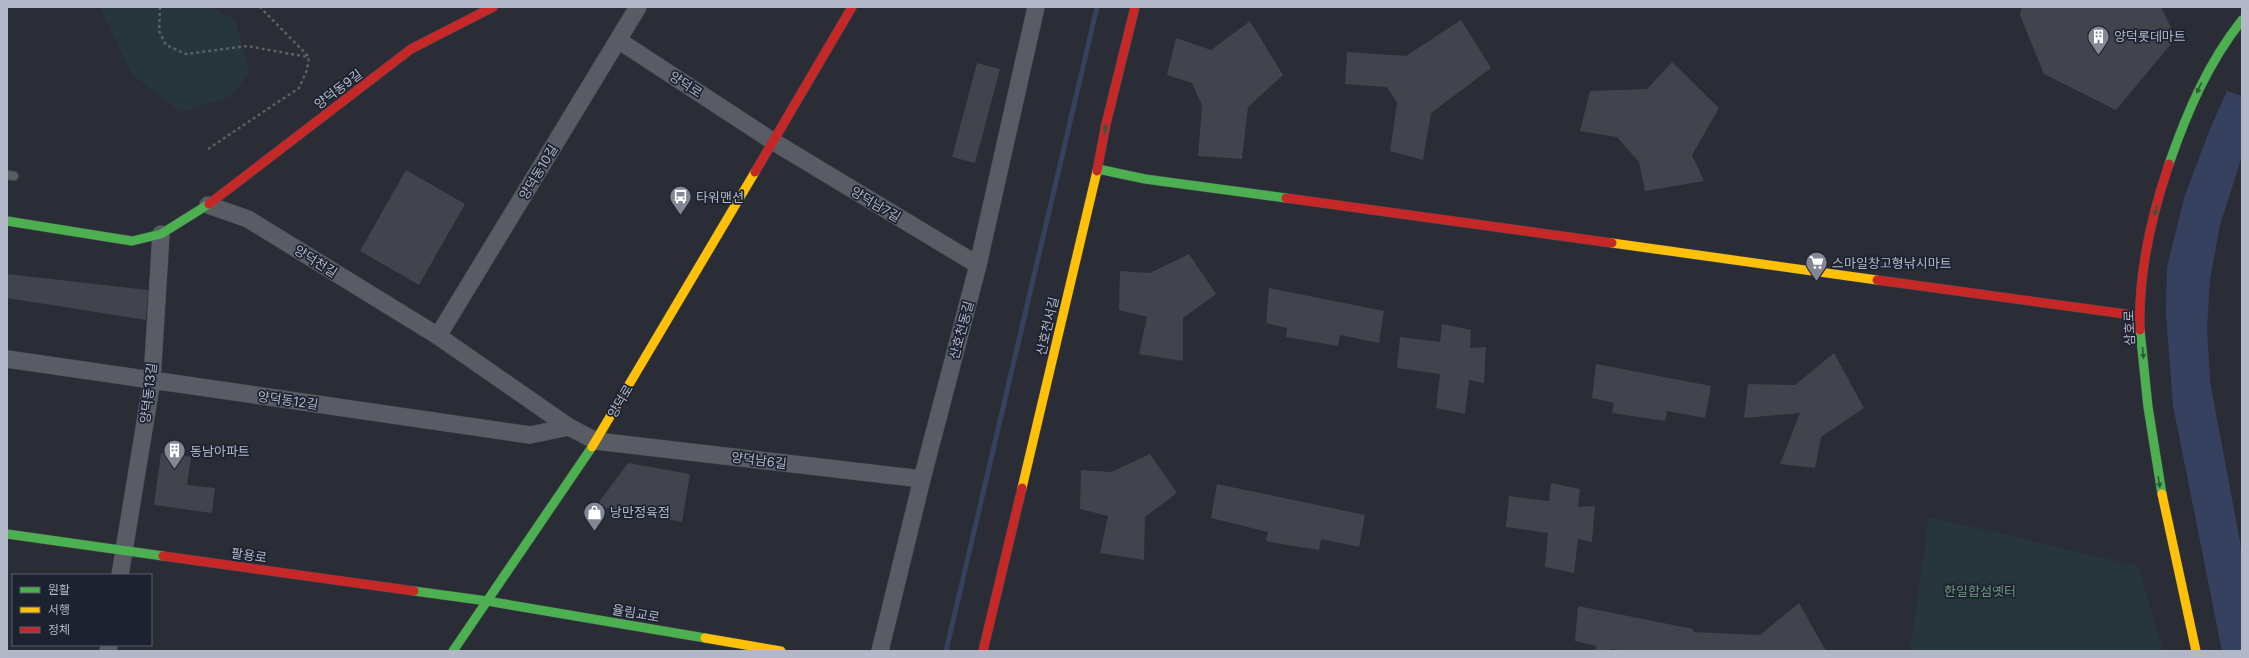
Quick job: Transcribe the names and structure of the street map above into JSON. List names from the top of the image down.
{
  "streets": {
    "main road": [
      "양덕로",
      "양덕동9길",
      "산호천서길",
      "삼호로",
      "팔용로",
      "율림교로"
    ],
    "street": [
      "양덕동10길",
      "양덕남7길",
      "양덕천길",
      "산호천동길",
      "양덕동13길",
      "양덕동12길",
      "양덕남6길"
    ]
  },
  "crossings": [
    ["양덕로", "양덕동10길"],
    ["양덕로", "양덕남7길"],
    ["양덕로", "양덕천길"],
    ["양덕로", "양덕남6길"],
    ["양덕로", "팔용로"],
    ["양덕로", "율림교로"],
    ["양덕동9길", "양덕천길"],
    ["양덕동10길", "양덕천길"],
    ["양덕남7길", "산호천동길"],
    ["양덕천길", "양덕동12길"],
    ["양덕천길", "양덕남6길"],
    ["산호천동길", "양덕남6길"],
    ["양덕동13길", "양덕동12길"],
    ["양덕동13길", "팔용로"],
    ["팔용로", "율림교로"]
  ],
  "one_way": ["삼호로"],
  "parks": ["한일합섬옛터"],
  "places": {
    "building": ["양덕롯데마트", "동남아파트"],
    "bus stop": ["타워맨션"],
    "supermarket": ["스마일창고형낚시마트"],
    "shop": ["낭만정육점"]
  },
  "legend": ["원활", "서행", "정체"]
}
